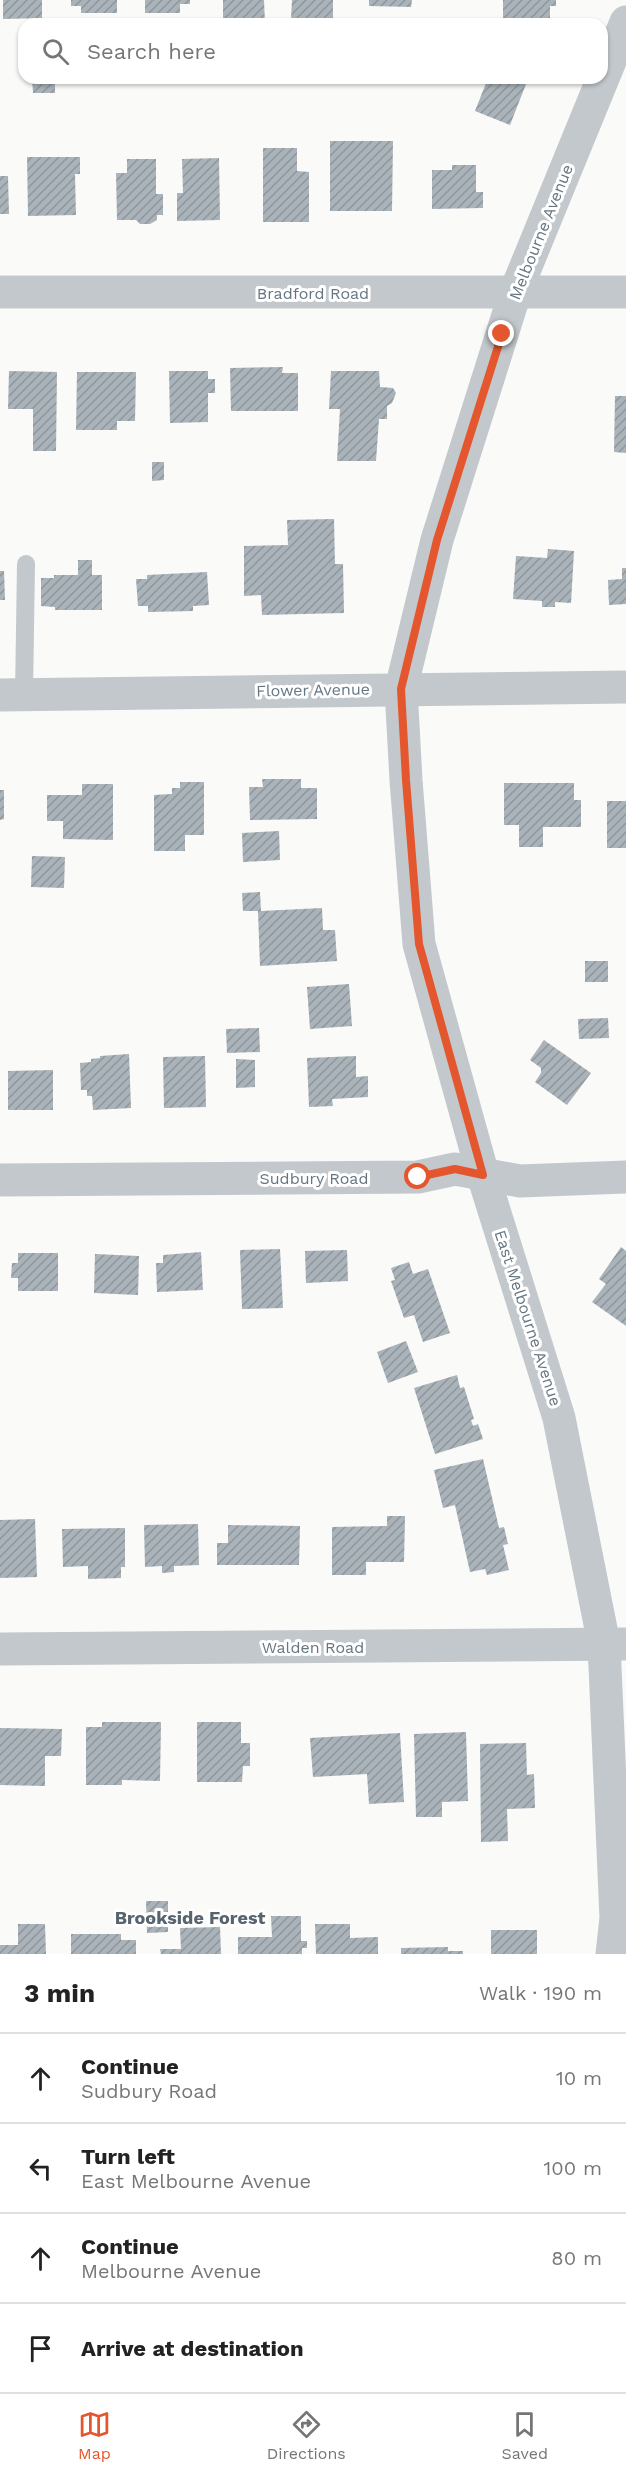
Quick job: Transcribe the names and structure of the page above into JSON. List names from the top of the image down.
{
  "streets": {
    "street": [
      "Melbourne Avenue",
      "Bradford Road",
      "Flower Avenue",
      "Sudbury Road",
      "East Melbourne Avenue",
      "Walden Road"
    ]
  },
  "crossings": [
    ["Melbourne Avenue", "Bradford Road"],
    ["Melbourne Avenue", "Flower Avenue"],
    ["Melbourne Avenue", "East Melbourne Avenue"],
    ["Flower Avenue", "East Melbourne Avenue"],
    ["Sudbury Road", "East Melbourne Avenue"],
    ["East Melbourne Avenue", "Walden Road"]
  ],
  "districts": ["Brookside Forest"],
  "page": {
    "search": "Search here",
    "heading": ["3 min", "Walk · 190 m"],
    "list": [
      ["Continue", "Sudbury Road", "10 m"],
      ["Turn left", "East Melbourne Avenue", "100 m"],
      ["Continue", "Melbourne Avenue", "80 m"],
      "Arrive at destination"
    ],
    "nav": ["Map", "Directions", "Saved"]
  }
}
